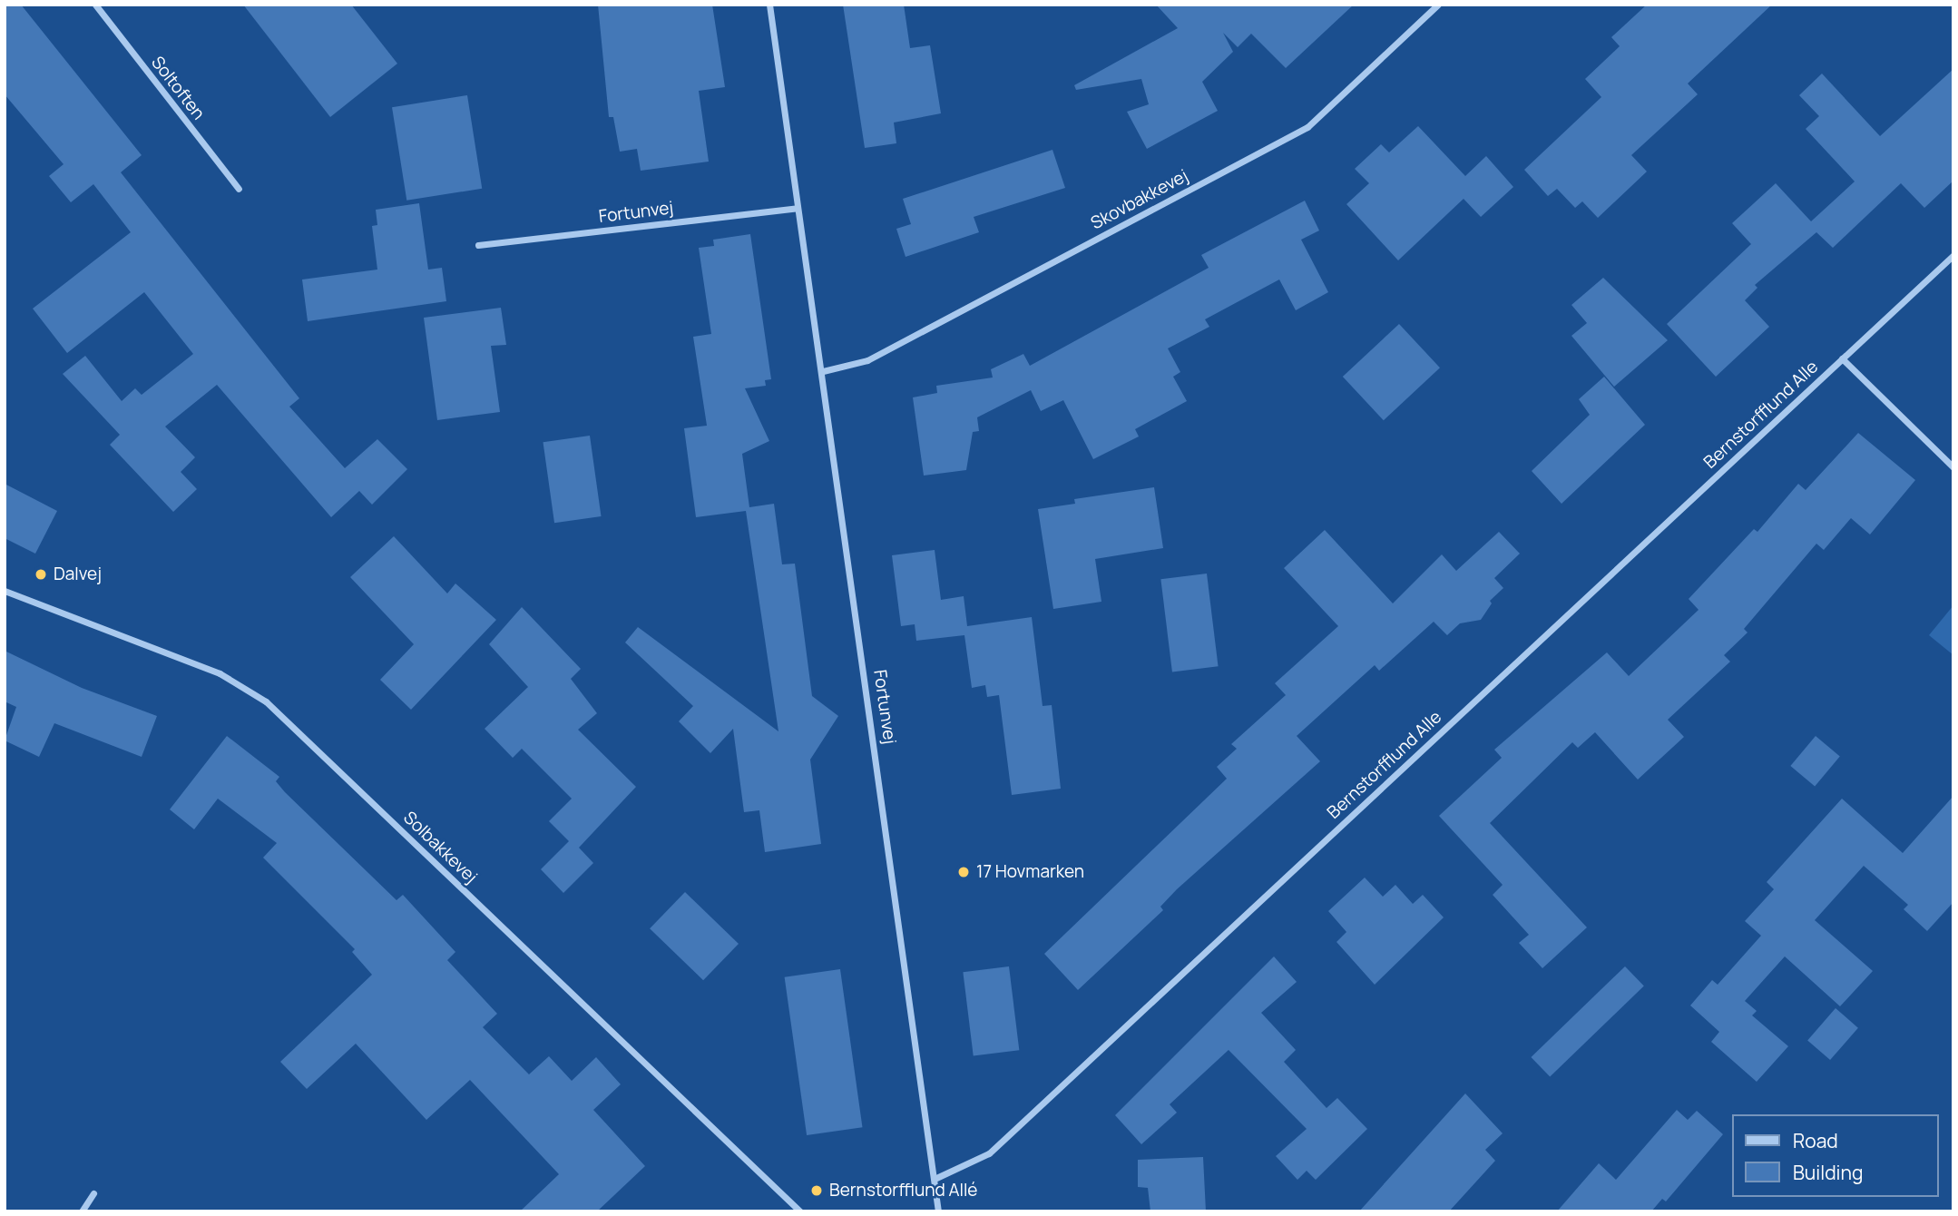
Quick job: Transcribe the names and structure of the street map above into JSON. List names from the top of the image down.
{
  "streets": {
    "street": [
      "Soltoften",
      "Skovbakkevej",
      "Fortunvej",
      "Bernstorfflund Alle",
      "Solbakkevej"
    ]
  },
  "crossings": [
    ["Skovbakkevej", "Fortunvej"],
    ["Fortunvej", "Bernstorfflund Alle"]
  ],
  "places": ["Dalvej", "17 Hovmarken", "Bernstorfflund Allé"],
  "legend": ["Road", "Building"]
}
